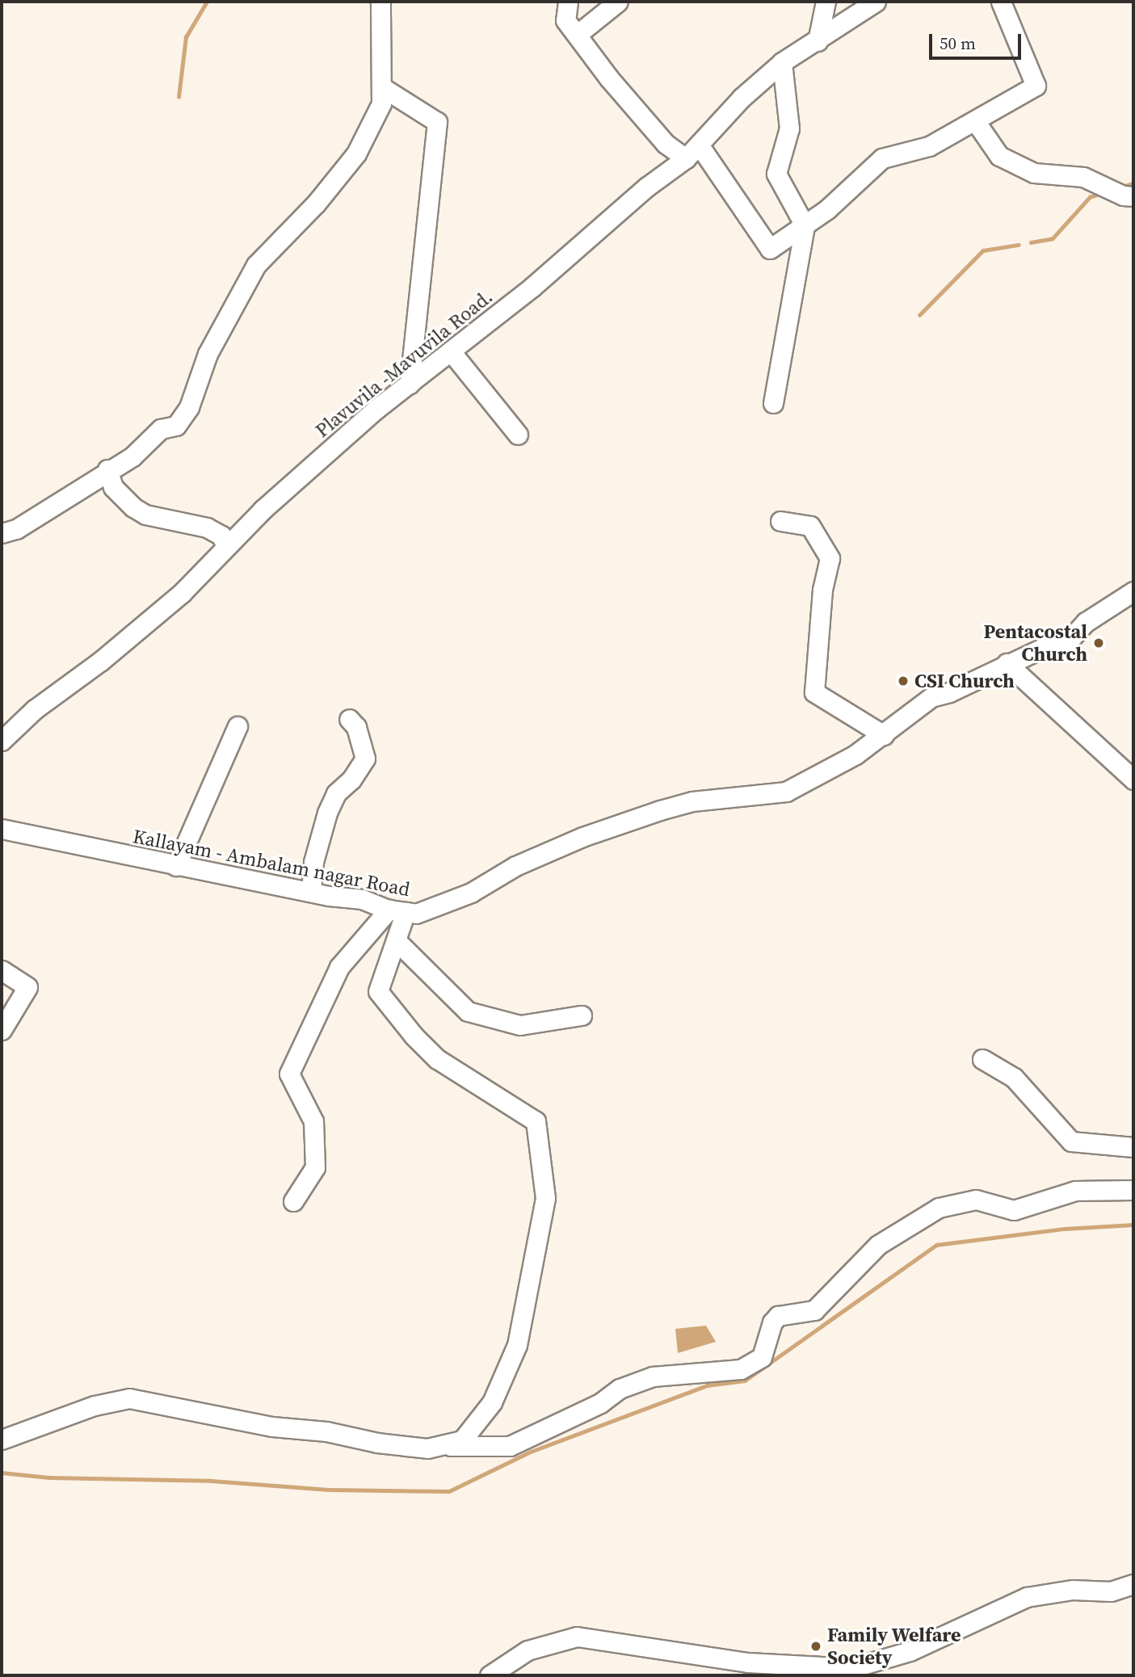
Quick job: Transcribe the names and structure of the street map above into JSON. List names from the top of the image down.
{
  "streets": {
    "street": ["Plavuvila -Mavuvila Road.", "Kallayam - Ambalam nagar Road"]
  },
  "places": ["Pentacostal Church", "CSI Church", "Family Welfare Society"],
  "scale_bar": "50 m"
}
